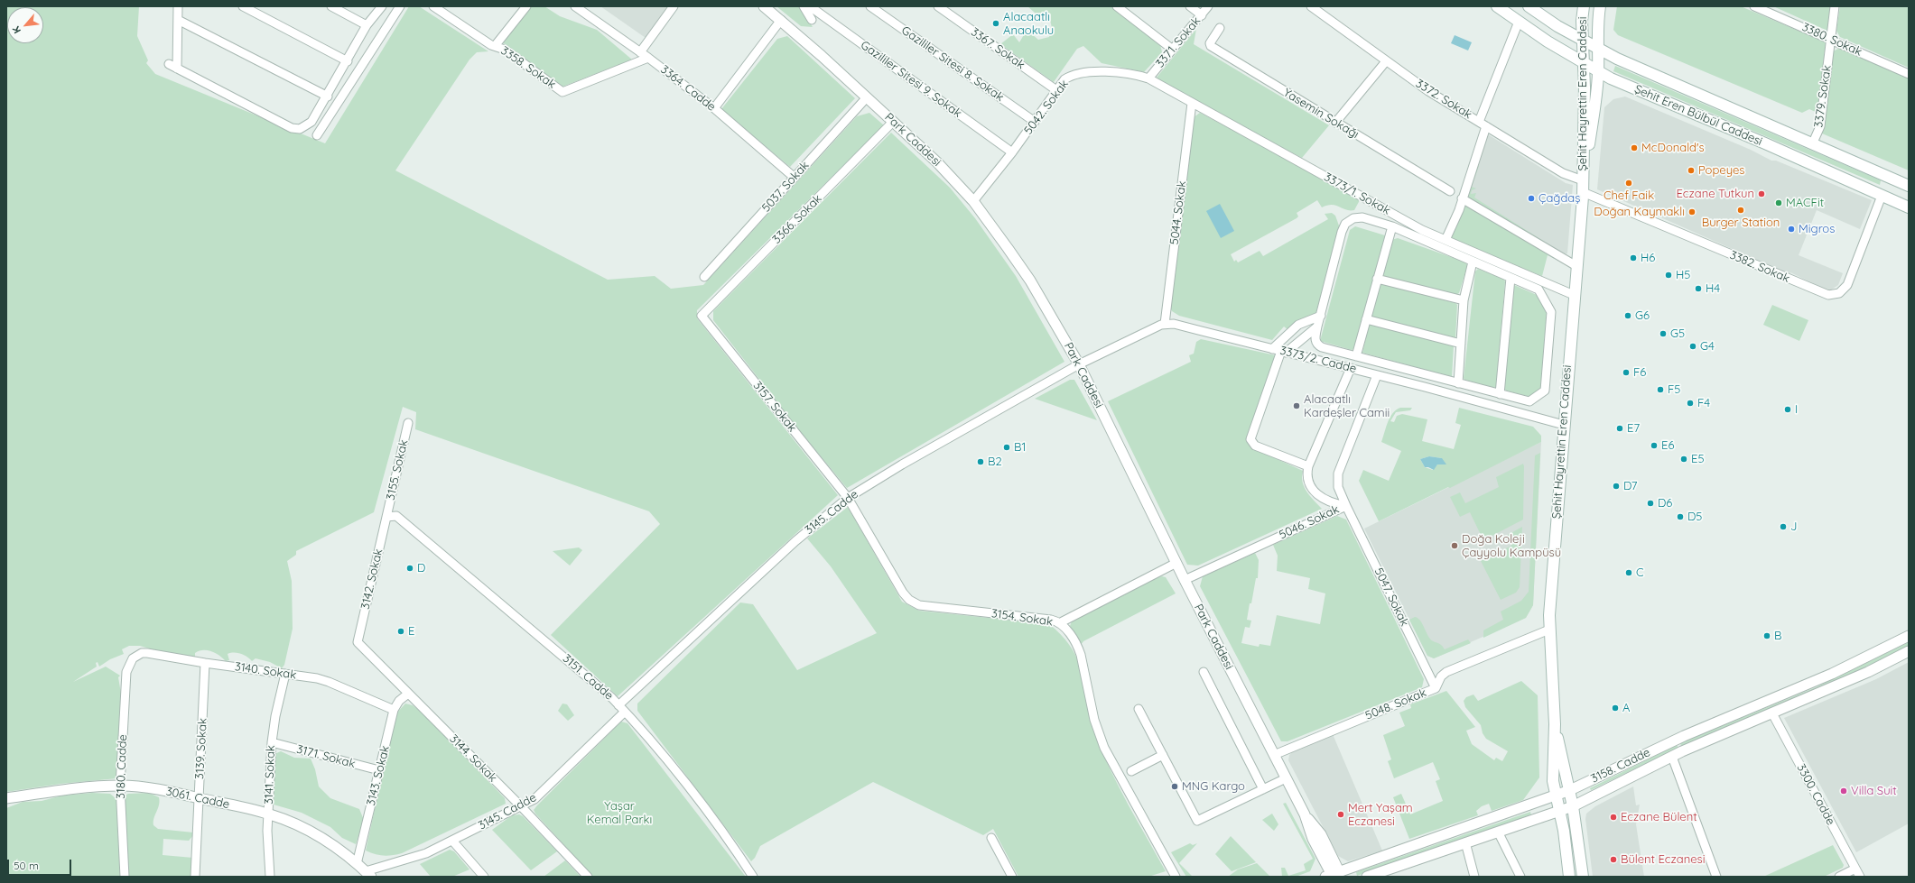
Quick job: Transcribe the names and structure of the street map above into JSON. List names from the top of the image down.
{
  "streets": {
    "main road": ["Şehit Hayrettin Eren Caddesi", "Şehit Eren Bülbül Caddesi"],
    "street": [
      "3380. Sokak",
      "3371. Sokak",
      "3367. Sokak",
      "Gazililer Sitesi 8. Sokak",
      "3358. Sokak",
      "Gazililer Sitesi 9. Sokak",
      "3364. Cadde",
      "3379. Sokak",
      "3372. Sokak",
      "5042. Sokak",
      "Yasemin Sokağı",
      "Park Caddesi",
      "5037. Sokak",
      "3373/1. Sokak",
      "5044. Sokak",
      "3366. Sokak",
      "3382. Sokak",
      "3373/2. Cadde",
      "3157. Sokak",
      "3155. Sokak",
      "3145. Cadde",
      "5046. Sokak",
      "3142. Sokak",
      "5047. Sokak",
      "3154. Sokak",
      "3140. Sokak",
      "3151. Cadde",
      "5048. Sokak",
      "3139. Sokak",
      "3171. Sokak",
      "3144. Sokak",
      "3158. Cadde",
      "3180. Cadde",
      "3141. Sokak",
      "3143. Sokak",
      "3300. Cadde",
      "3061. Cadde"
    ]
  },
  "crossings": [
    ["3380. Sokak", "3379. Sokak"],
    ["3371. Sokak", "5042. Sokak"],
    ["3371. Sokak", "3373/1. Sokak"],
    ["3367. Sokak", "5042. Sokak"],
    ["Gazililer Sitesi 8. Sokak", "5042. Sokak"],
    ["3358. Sokak", "3364. Cadde"],
    ["Gazililer Sitesi 9. Sokak", "5042. Sokak"],
    ["3364. Cadde", "5037. Sokak"],
    ["Şehit Hayrettin Eren Caddesi", "3372. Sokak"],
    ["Şehit Hayrettin Eren Caddesi", "Şehit Eren Bülbül Caddesi"],
    ["Şehit Hayrettin Eren Caddesi", "3373/1. Sokak"],
    ["Şehit Hayrettin Eren Caddesi", "3382. Sokak"],
    ["Şehit Hayrettin Eren Caddesi", "3373/2. Cadde"],
    ["Şehit Hayrettin Eren Caddesi", "5048. Sokak"],
    ["Şehit Hayrettin Eren Caddesi", "3158. Cadde"],
    ["3379. Sokak", "Şehit Eren Bülbül Caddesi"],
    ["5042. Sokak", "Park Caddesi"],
    ["5042. Sokak", "3373/1. Sokak"],
    ["Şehit Eren Bülbül Caddesi", "3382. Sokak"],
    ["Park Caddesi", "5037. Sokak"],
    ["Park Caddesi", "3366. Sokak"],
    ["Park Caddesi", "3145. Cadde"],
    ["Park Caddesi", "5046. Sokak"],
    ["Park Caddesi", "5048. Sokak"],
    ["Park Caddesi", "3158. Cadde"],
    ["3373/1. Sokak", "5044. Sokak"],
    ["5044. Sokak", "3373/2. Cadde"],
    ["3366. Sokak", "3157. Sokak"],
    ["3373/2. Cadde", "5046. Sokak"],
    ["3157. Sokak", "3145. Cadde"],
    ["3157. Sokak", "3154. Sokak"],
    ["3155. Sokak", "3142. Sokak"],
    ["3155. Sokak", "3151. Cadde"],
    ["3145. Cadde", "3154. Sokak"],
    ["3145. Cadde", "3151. Cadde"],
    ["3145. Cadde", "3144. Sokak"],
    ["3145. Cadde", "3061. Cadde"],
    ["5046. Sokak", "5047. Sokak"],
    ["3142. Sokak", "3151. Cadde"],
    ["3142. Sokak", "3144. Sokak"],
    ["5047. Sokak", "5048. Sokak"],
    ["3140. Sokak", "3139. Sokak"],
    ["3140. Sokak", "3180. Cadde"],
    ["3140. Sokak", "3141. Sokak"],
    ["3140. Sokak", "3143. Sokak"],
    ["3139. Sokak", "3061. Cadde"],
    ["3171. Sokak", "3141. Sokak"],
    ["3171. Sokak", "3143. Sokak"],
    ["3144. Sokak", "3143. Sokak"],
    ["3158. Cadde", "3300. Cadde"],
    ["3180. Cadde", "3061. Cadde"],
    ["3141. Sokak", "3061. Cadde"],
    ["3143. Sokak", "3061. Cadde"]
  ],
  "parks": ["Yaşar Kemal Parkı"],
  "places": [
    "Alacaatlı Anaokulu",
    "McDonald's",
    "Popeyes",
    "Chef Faik",
    "Eczane Tutkun",
    "Çağdaş",
    "MACFit",
    "Burger Station",
    "Doğan Kaymaklı",
    "Migros",
    "H6",
    "H5",
    "H4",
    "G6",
    "G5",
    "G4",
    "F6",
    "F5",
    "F4",
    "Alacaatlı Kardeşler Camii",
    "I",
    "E7",
    "E6",
    "B1",
    "E5",
    "B2",
    "D7",
    "D6",
    "D5",
    "J",
    "Doğa Koleji Çayyolu Kampüsü",
    "D",
    "C",
    "E",
    "B",
    "A",
    "MNG Kargo",
    "Villa Suit",
    "Mert Yaşam Eczanesi",
    "Eczane Bülent",
    "Bülent Eczanesi"
  ],
  "scale_bar": "50 m",
  "north": "bottom left"
}
